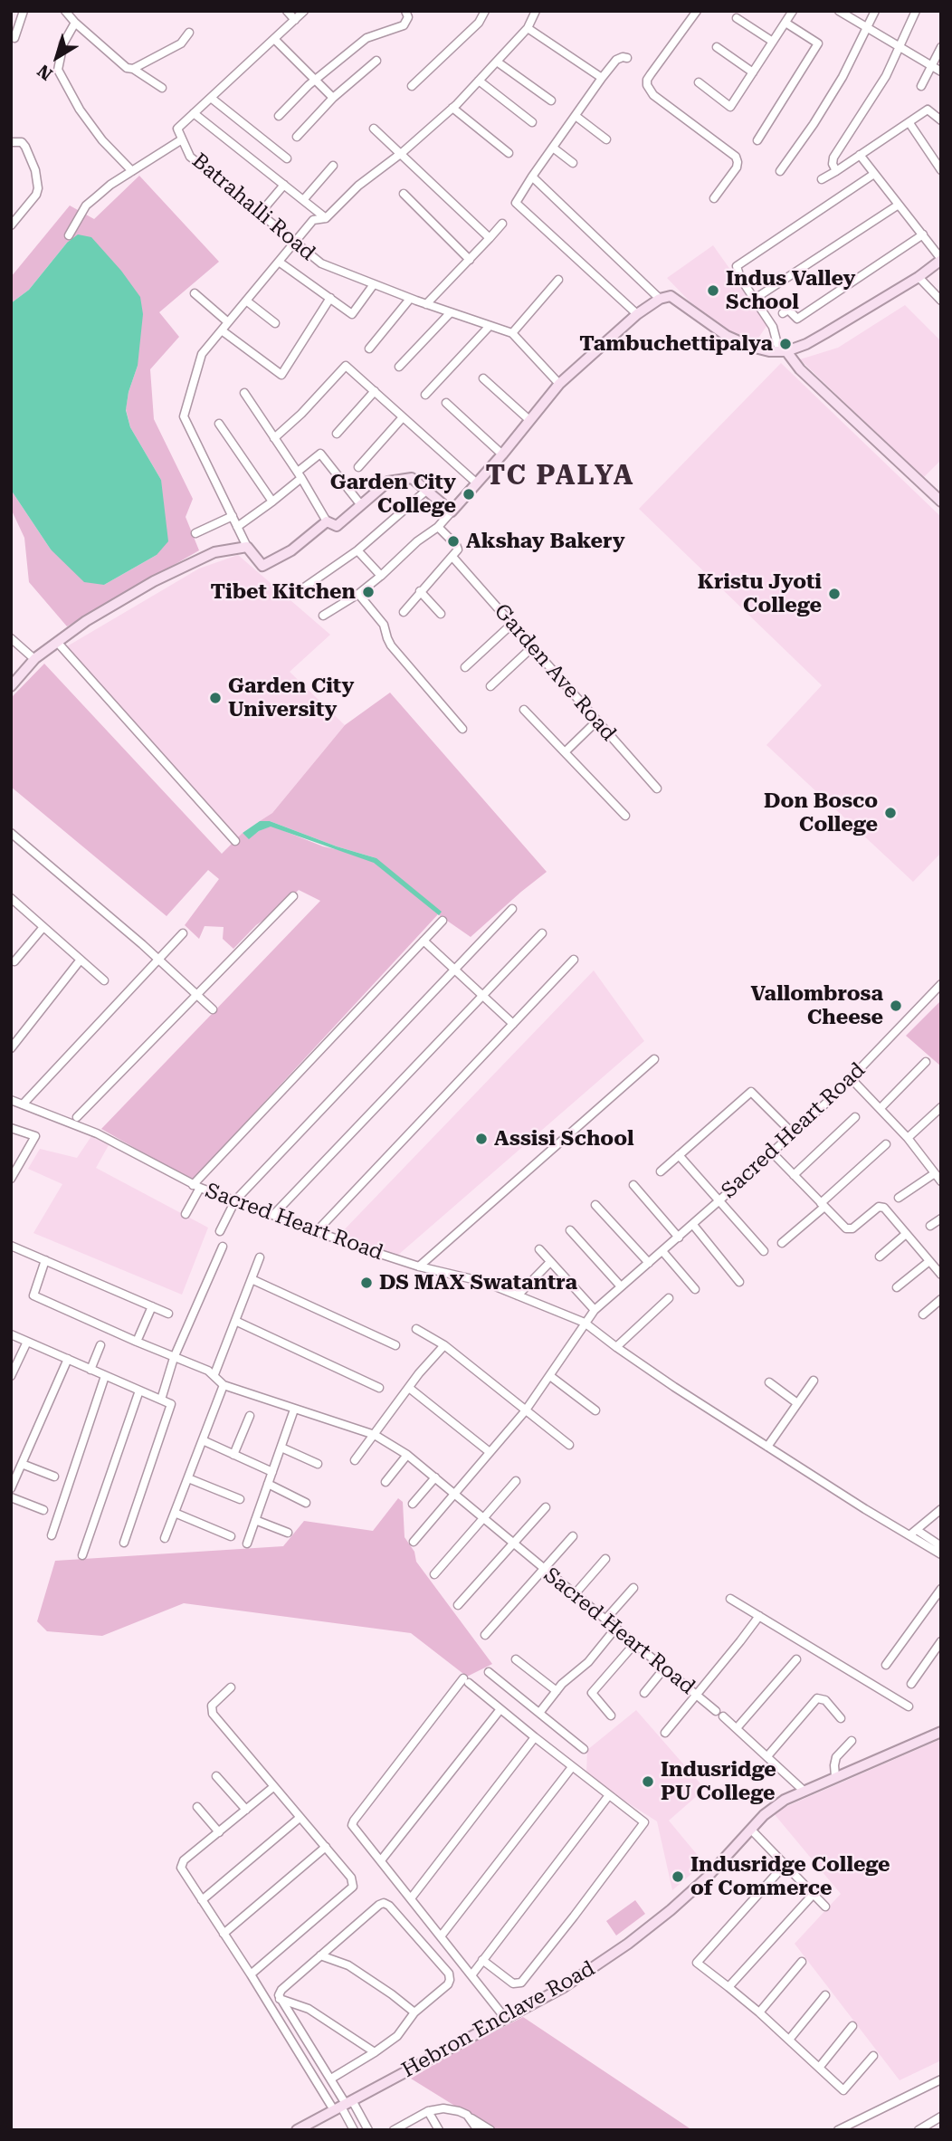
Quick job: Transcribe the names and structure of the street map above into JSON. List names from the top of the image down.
{
  "streets": {
    "street": [
      "Batrahalli Road",
      "Garden Ave Road",
      "Sacred Heart Road",
      "Hebron Enclave Road"
    ]
  },
  "districts": ["TC PALYA"],
  "places": [
    "Indus Valley School",
    "Tambuchettipalya",
    "Garden City College",
    "Akshay Bakery",
    "Tibet Kitchen",
    "Kristu Jyoti College",
    "Garden City University",
    "Don Bosco College",
    "Vallombrosa Cheese",
    "Assisi School",
    "DS MAX Swatantra",
    "Indusridge PU College",
    "Indusridge College of Commerce"
  ],
  "north": "bottom left"
}
